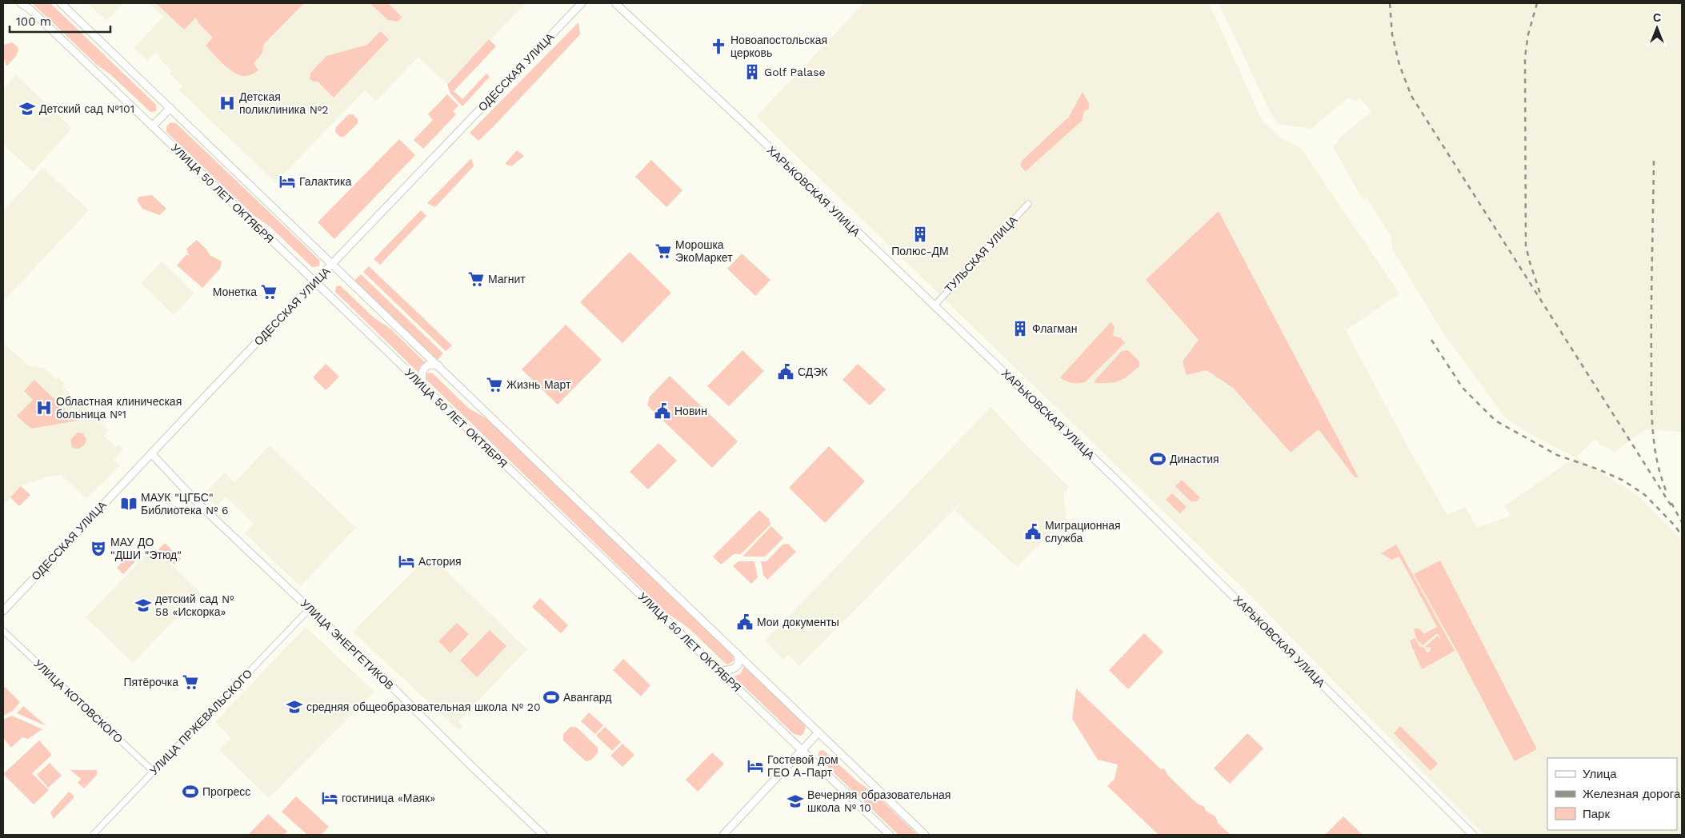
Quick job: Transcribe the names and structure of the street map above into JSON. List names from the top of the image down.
{
  "streets": {
    "street": [
      "ОДЕССКАЯ УЛИЦА",
      "ХАРЬКОВСКАЯ УЛИЦА",
      "УЛИЦА 50 ЛЕТ ОКТЯБРЯ",
      "ТУЛЬСКАЯ УЛИЦА",
      "УЛИЦА ЭНЕРГЕТИКОВ",
      "УЛИЦА КОТОВСКОГО",
      "УЛИЦА ПРЖЕВАЛЬСКОГО"
    ]
  },
  "crossings": [
    ["ОДЕССКАЯ УЛИЦА", "УЛИЦА 50 ЛЕТ ОКТЯБРЯ"],
    ["ОДЕССКАЯ УЛИЦА", "УЛИЦА ЭНЕРГЕТИКОВ"],
    ["ХАРЬКОВСКАЯ УЛИЦА", "ТУЛЬСКАЯ УЛИЦА"],
    ["УЛИЦА ЭНЕРГЕТИКОВ", "УЛИЦА ПРЖЕВАЛЬСКОГО"],
    ["УЛИЦА КОТОВСКОГО", "УЛИЦА ПРЖЕВАЛЬСКОГО"]
  ],
  "places": {
    "church": ["Новоапостольская церковь"],
    "building": ["Golf Palase", "Полюс-ДМ", "Флагман"],
    "hospital": ["Детская поликлиника №2", "Областная клиническая больница №1"],
    "school or university": [
      "Детский сад №101",
      "детский сад № 58 «Искорка»",
      "средняя общеобразовательная школа № 20",
      "Вечерняя образовательная школа № 10"
    ],
    "hotel": [
      "Галактика",
      "Астория",
      "Гостевой дом ГЕО А-Парт",
      "гостиница «Маяк»"
    ],
    "supermarket": [
      "Морошка ЭкоМаркет",
      "Магнит",
      "Монетка",
      "Жизнь Март",
      "Пятёрочка"
    ],
    "public building": [
      "СДЭК",
      "Новин",
      "Миграционная служба",
      "Мои документы"
    ],
    "sports": ["Династия", "Авангард", "Прогресс"],
    "library": ["МАУК \"ЦГБС\" Библиотека № 6"],
    "theatre": ["МАУ ДО \"ДШИ \"Этюд\""]
  },
  "legend": ["Улица", "Железная дорога", "Парк"],
  "scale_bar": "100 m",
  "north": "top"
}
